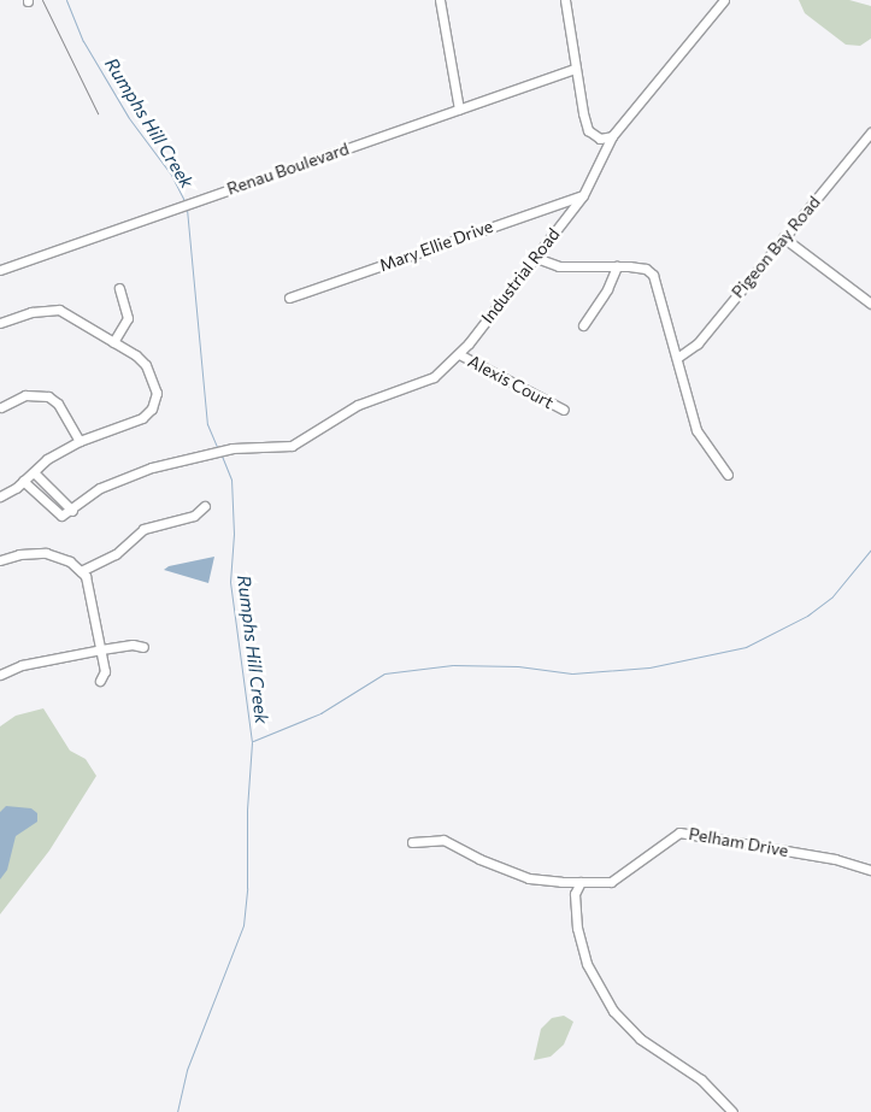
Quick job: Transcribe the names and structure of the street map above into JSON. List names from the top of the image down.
{
  "streets": {
    "street": [
      "Renau Boulevard",
      "Mary Ellie Drive",
      "Pigeon Bay Road",
      "Industrial Road",
      "Alexis Court",
      "Pelham Drive"
    ]
  },
  "crossings": [
    ["Mary Ellie Drive", "Industrial Road"],
    ["Industrial Road", "Alexis Court"]
  ],
  "water": ["Rumphs Hill Creek"]
}
